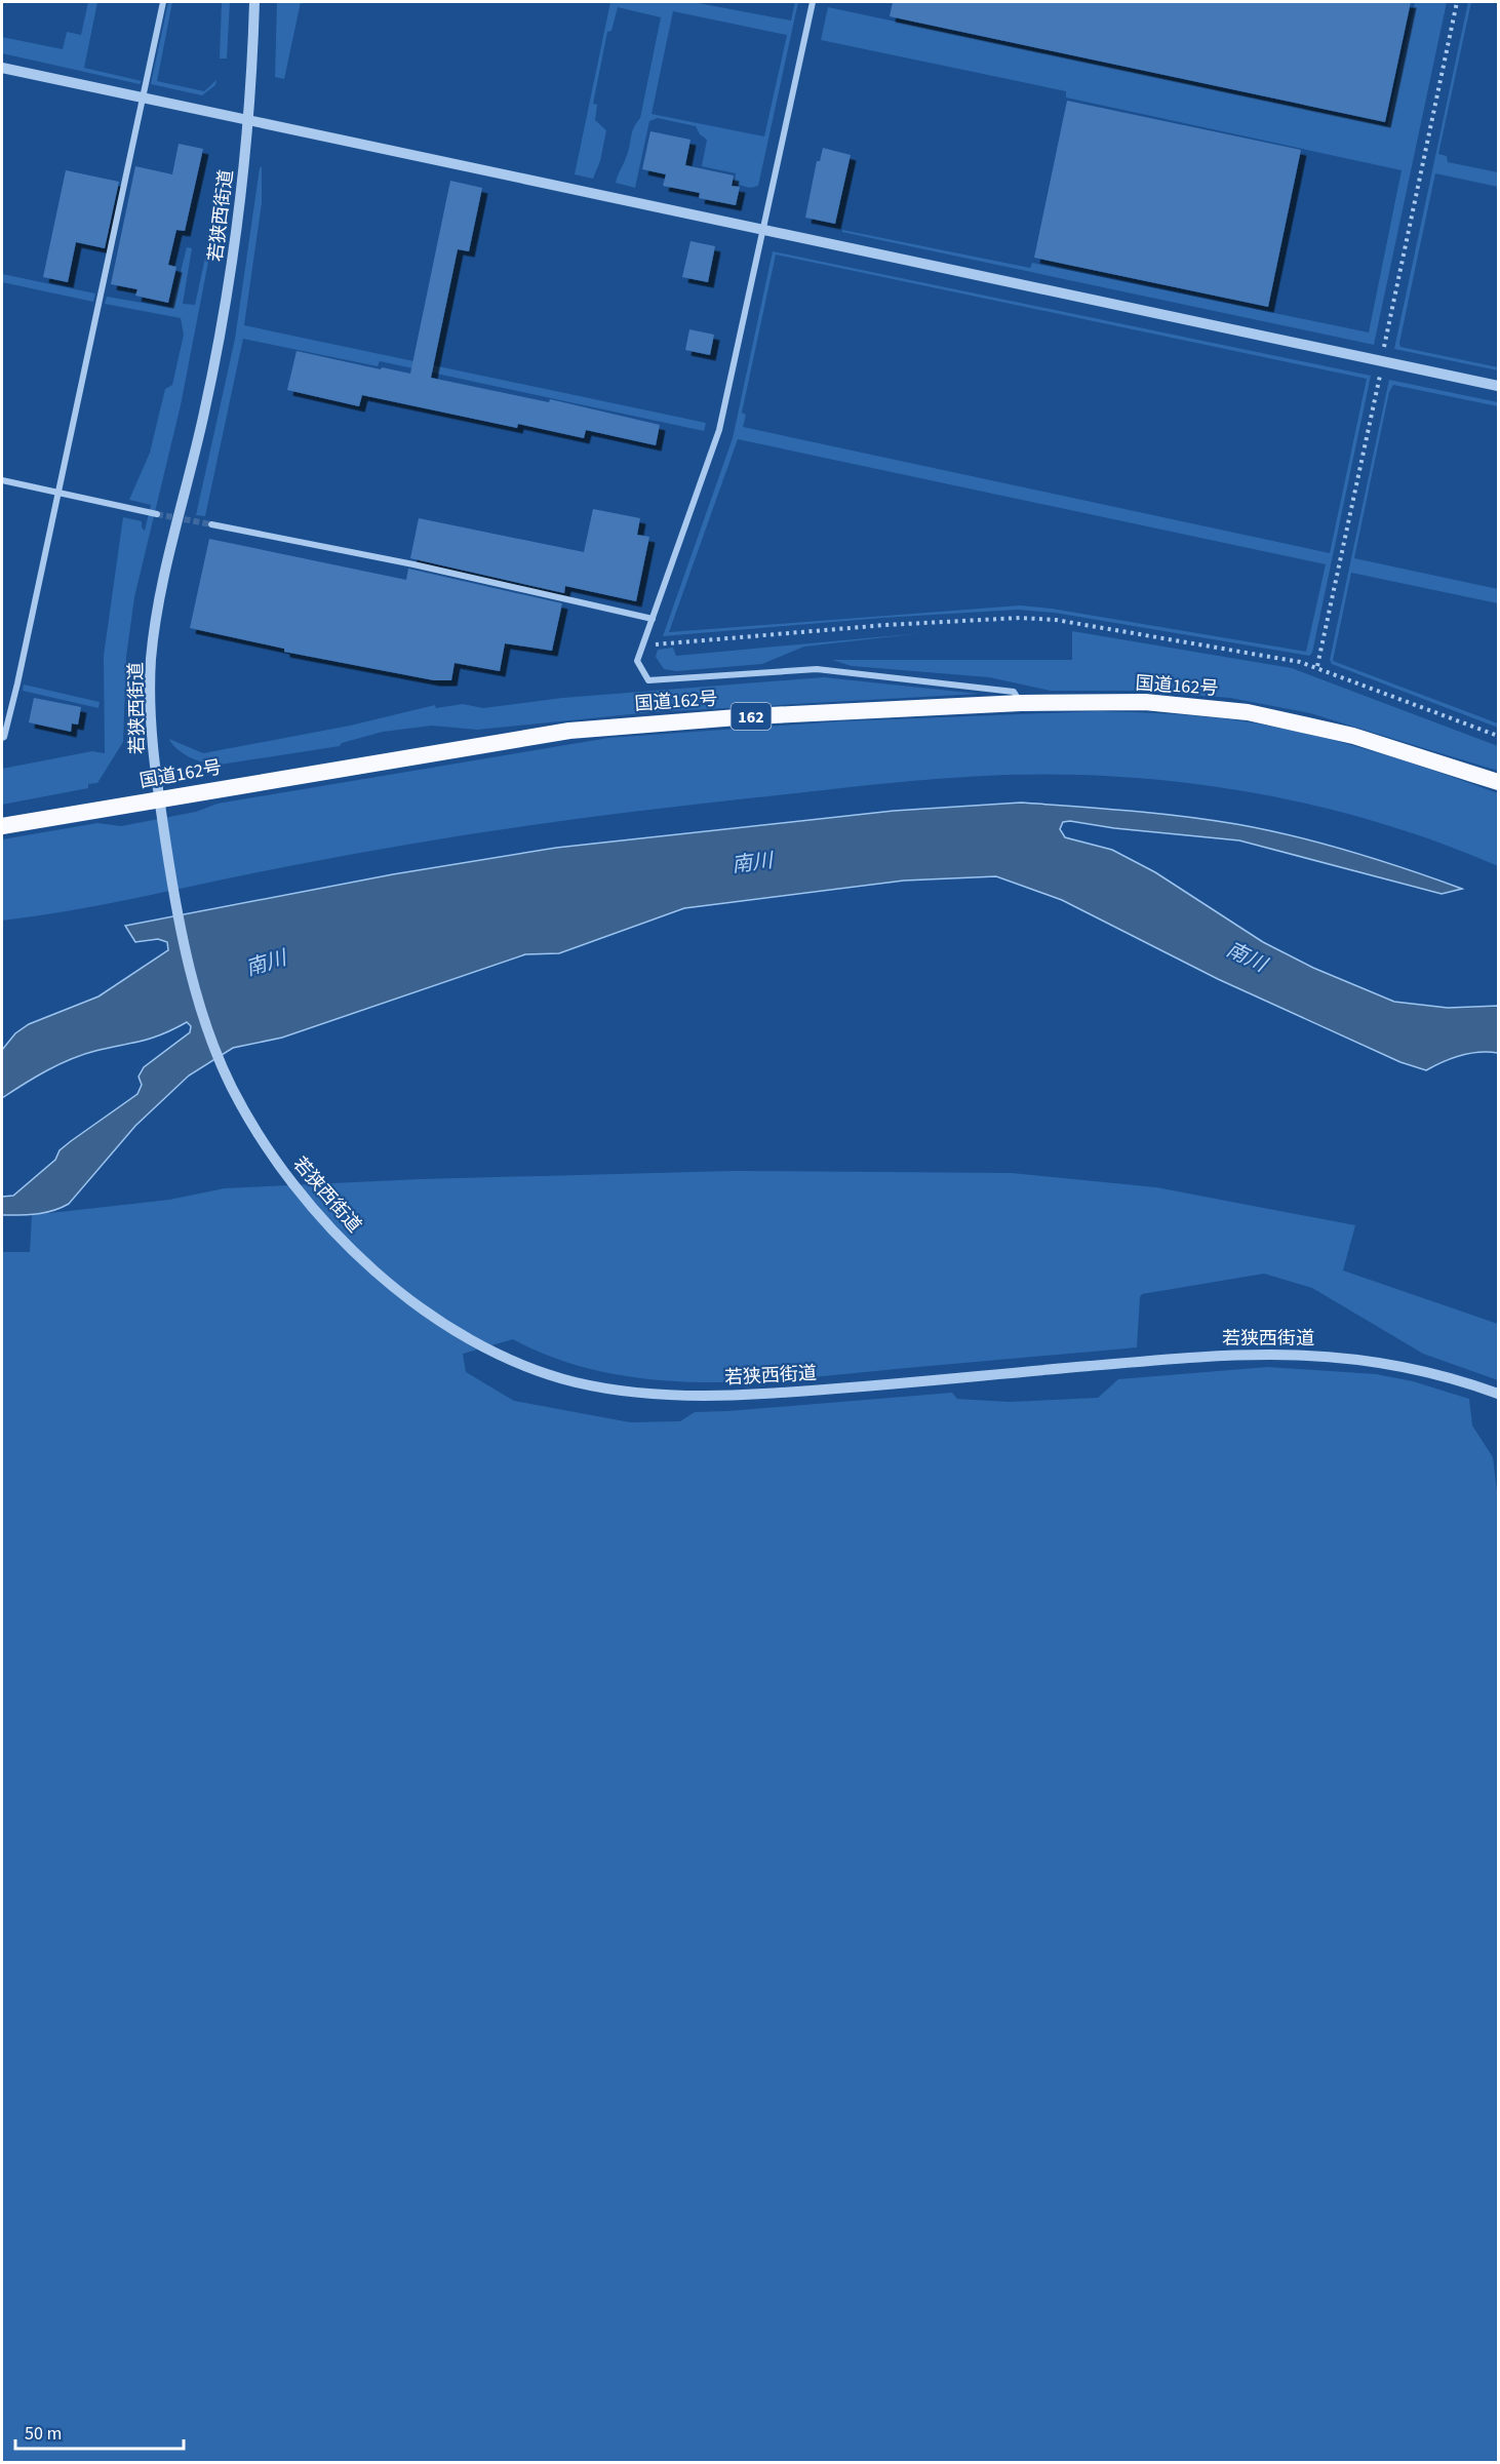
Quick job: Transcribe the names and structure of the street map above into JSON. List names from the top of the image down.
{
  "streets": {
    "highway": ["国道162号", "162"],
    "street": ["若狭西街道"]
  },
  "crossings": [
    ["若狭西街道", "国道162号"]
  ],
  "water": ["南川"],
  "scale_bar": "50 m"
}
